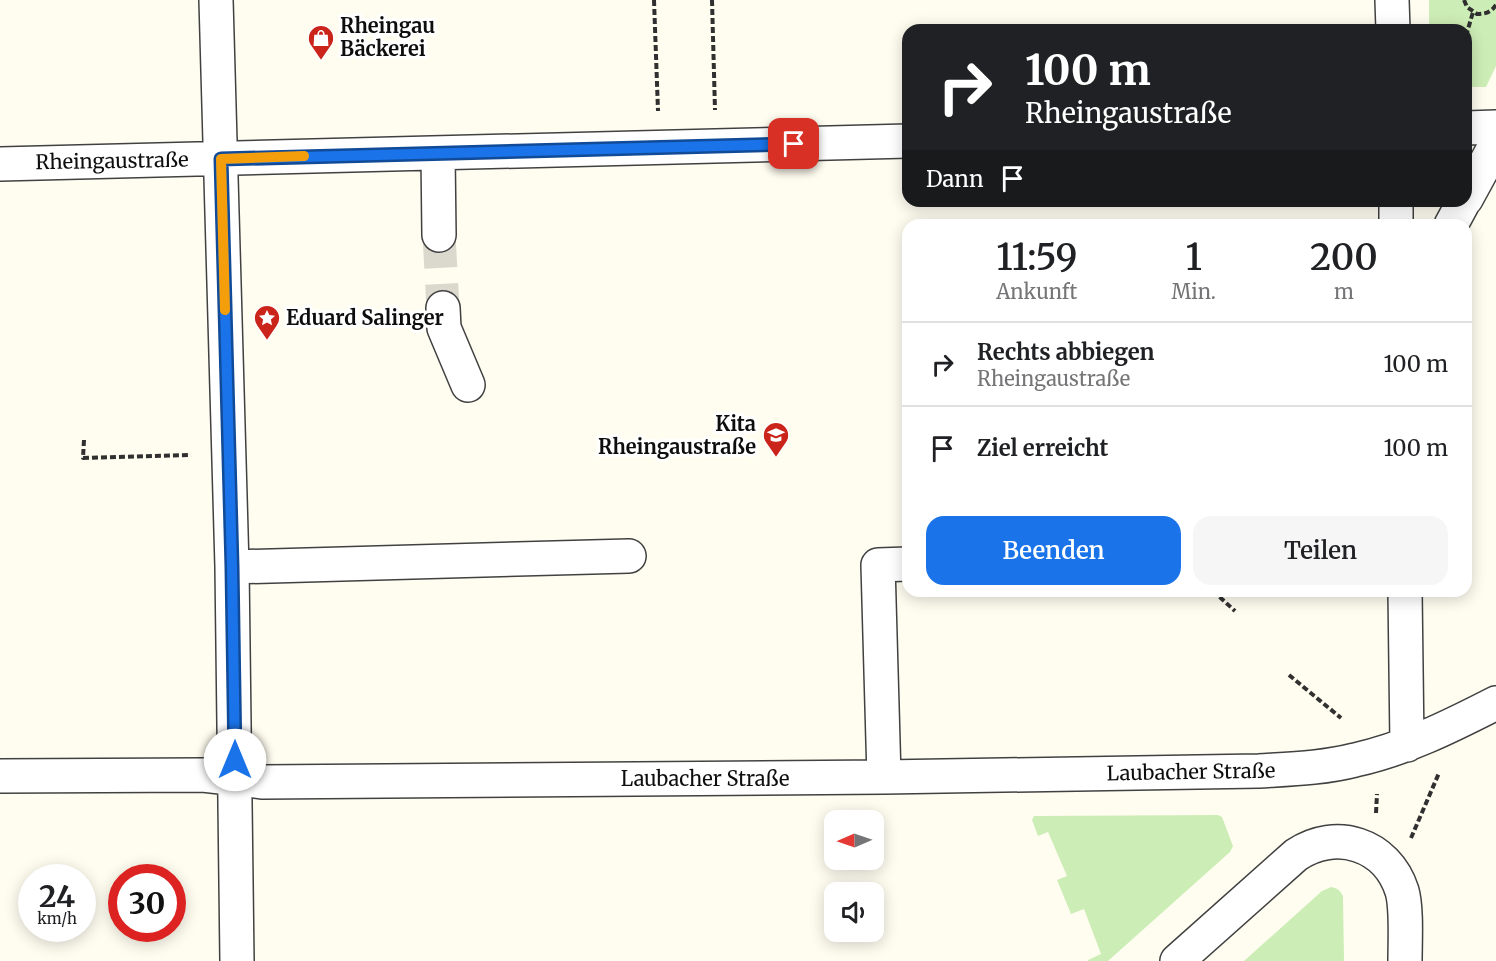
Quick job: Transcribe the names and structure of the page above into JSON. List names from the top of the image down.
{
  "streets": {
    "street": ["Rheingaustraße", "Laubacher Straße"]
  },
  "places": {
    "shop": ["Rheingau Bäckerei"],
    "place": ["Eduard Salinger"],
    "school or university": ["Kita Rheingaustraße"]
  },
  "north": "left",
  "page": {
    "turn": ["100 m", "Rheingaustraße"],
    "then": "Dann",
    "eta": [
      "11:59",
      "Ankunft",
      "1",
      "Min.",
      "200",
      "m"
    ],
    "list": [
      {
        "name": "Rechts abbiegen",
        "note": "Rheingaustraße",
        "value": "100 m"
      },
      {
        "name": "Ziel erreicht",
        "value": "100 m"
      }
    ],
    "buttons": ["Beenden", "Teilen"],
    "speed": "24 km/h",
    "limit": "30"
  }
}
